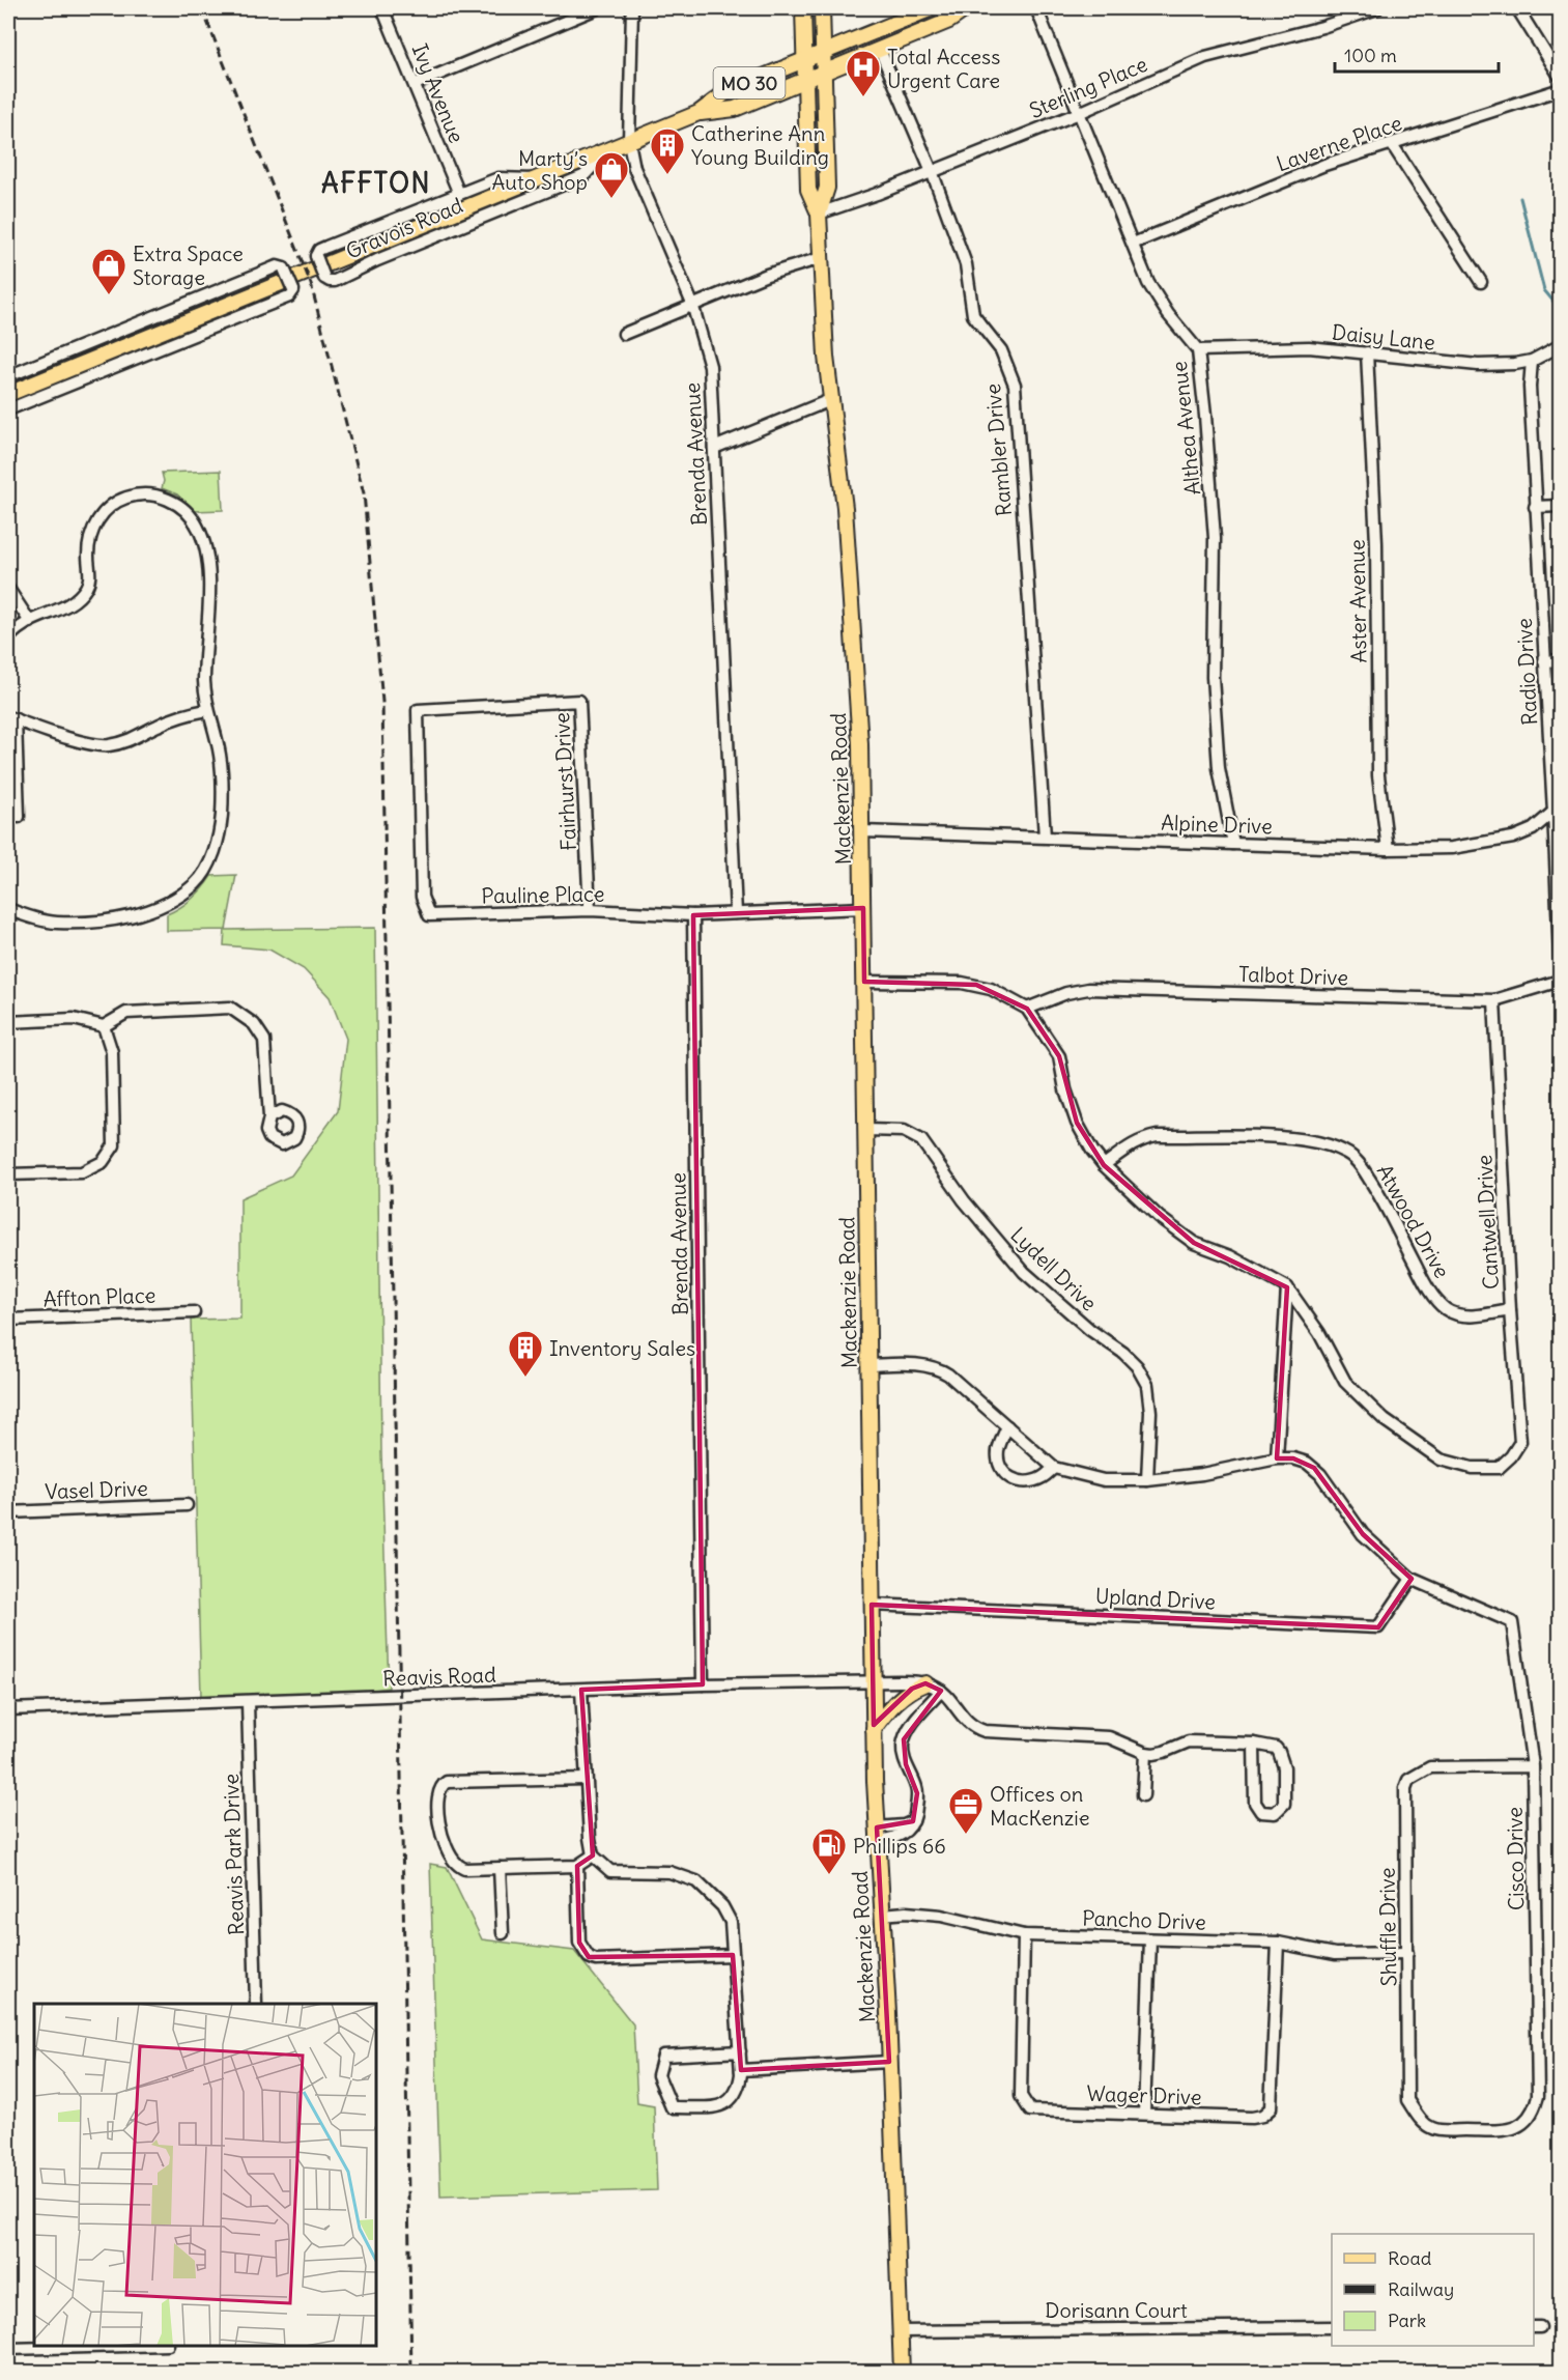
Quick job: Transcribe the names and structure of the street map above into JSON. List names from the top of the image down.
{
  "streets": {
    "main road": ["MO 30", "Gravois Road", "Mackenzie Road"],
    "street": [
      "Sterling Place",
      "Ivy Avenue",
      "Laverne Place",
      "Daisy Lane",
      "Althea Avenue",
      "Rambler Drive",
      "Brenda Avenue",
      "Aster Avenue",
      "Radio Drive",
      "Fairhurst Drive",
      "Alpine Drive",
      "Pauline Place",
      "Talbot Drive",
      "Atwood Drive",
      "Cantwell Drive",
      "Lydell Drive",
      "Affton Place",
      "Vasel Drive",
      "Upland Drive",
      "Reavis Road",
      "Reavis Park Drive",
      "Cisco Drive",
      "Pancho Drive",
      "Shuffle Drive",
      "Wager Drive",
      "Dorisann Court"
    ]
  },
  "crossings": [
    ["Sterling Place", "Althea Avenue"],
    ["Sterling Place", "Rambler Drive"],
    ["Sterling Place", "Mackenzie Road"],
    ["Ivy Avenue", "Gravois Road"],
    ["Laverne Place", "Althea Avenue"],
    ["Gravois Road", "Rambler Drive"],
    ["Gravois Road", "Brenda Avenue"],
    ["Gravois Road", "Mackenzie Road"],
    ["Daisy Lane", "Althea Avenue"],
    ["Daisy Lane", "Aster Avenue"],
    ["Daisy Lane", "Radio Drive"],
    ["Althea Avenue", "Alpine Drive"],
    ["Rambler Drive", "Alpine Drive"],
    ["Brenda Avenue", "Pauline Place"],
    ["Brenda Avenue", "Reavis Road"],
    ["Aster Avenue", "Alpine Drive"],
    ["Radio Drive", "Alpine Drive"],
    ["Radio Drive", "Talbot Drive"],
    ["Fairhurst Drive", "Pauline Place"],
    ["Mackenzie Road", "Alpine Drive"],
    ["Mackenzie Road", "Pauline Place"],
    ["Mackenzie Road", "Lydell Drive"],
    ["Mackenzie Road", "Upland Drive"],
    ["Mackenzie Road", "Reavis Road"],
    ["Mackenzie Road", "Pancho Drive"],
    ["Mackenzie Road", "Dorisann Court"],
    ["Talbot Drive", "Cantwell Drive"],
    ["Atwood Drive", "Cantwell Drive"],
    ["Upland Drive", "Cisco Drive"],
    ["Reavis Road", "Reavis Park Drive"],
    ["Cisco Drive", "Shuffle Drive"],
    ["Pancho Drive", "Shuffle Drive"],
    ["Pancho Drive", "Wager Drive"]
  ],
  "districts": ["AFFTON"],
  "places": {
    "hospital": ["Total Access Urgent Care"],
    "building": ["Catherine Ann Young Building", "Inventory Sales"],
    "shop": ["Marty’s Auto Shop", "Extra Space Storage"],
    "office": ["Offices on MacKenzie"],
    "fuel station": ["Phillips 66"]
  },
  "legend": ["Road", "Railway", "Park"],
  "scale_bar": "100 m"
}
